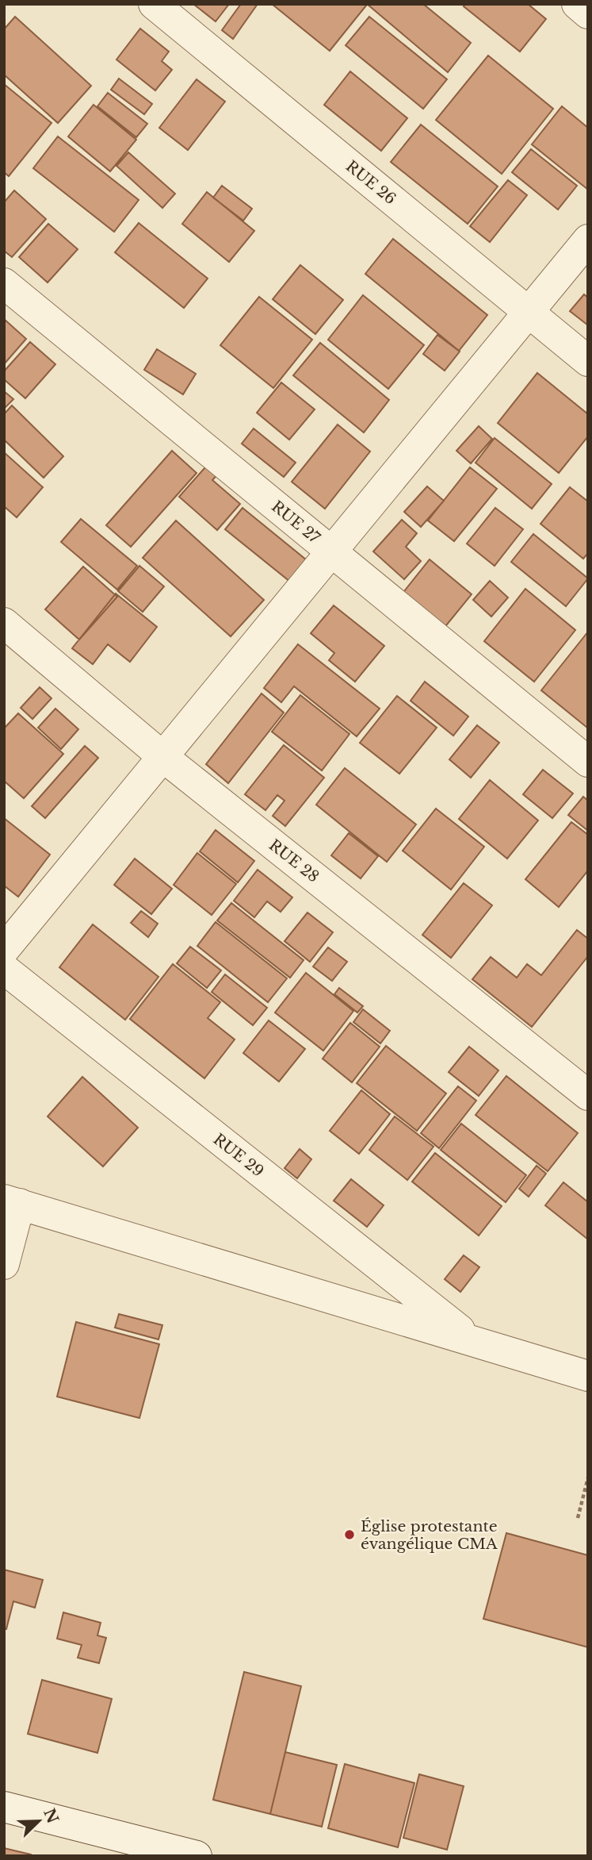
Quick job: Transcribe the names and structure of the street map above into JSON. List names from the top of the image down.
{
  "streets": {
    "street": [
      "RUE 26",
      "RUE 27",
      "RUE 28",
      "RUE 29"
    ]
  },
  "places": ["Église protestante évangélique CMA"],
  "north": "top right"
}
